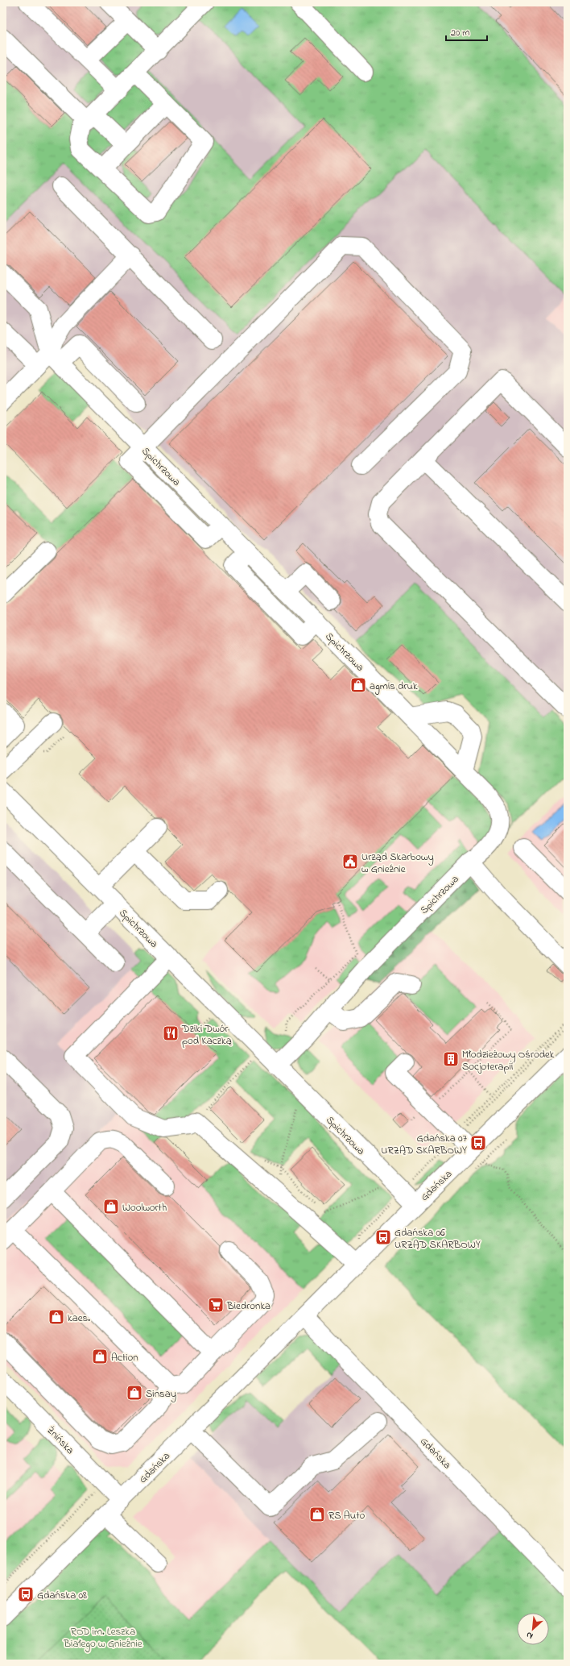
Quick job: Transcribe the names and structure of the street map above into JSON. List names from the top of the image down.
{
  "streets": {
    "street": ["Spichrzowa", "Gdańska", "Żnińska"]
  },
  "crossings": [
    ["Spichrzowa", "Gdańska"],
    ["Gdańska", "Żnińska"]
  ],
  "parks": ["ROD im. Leszka Białego w Gnieźnie"],
  "places": {
    "shop": [
      "agmis druk",
      "Woolworth",
      "kaes.",
      "Action",
      "Sinsay",
      "RS Auto"
    ],
    "public building": ["Urząd Skarbowy w Gnieźnie"],
    "restaurant": ["Dziki Dwór pod Kaczką"],
    "building": ["Młodzieżowy Ośrodek Socjoterapii"],
    "bus stop": ["Gdańska 07 URZĄD SKARBOWY", "Gdańska 06 URZĄD SKARBOWY", "Gdańska 08"],
    "supermarket": ["Biedronka"]
  },
  "scale_bar": "20 m",
  "north": "bottom left"
}
